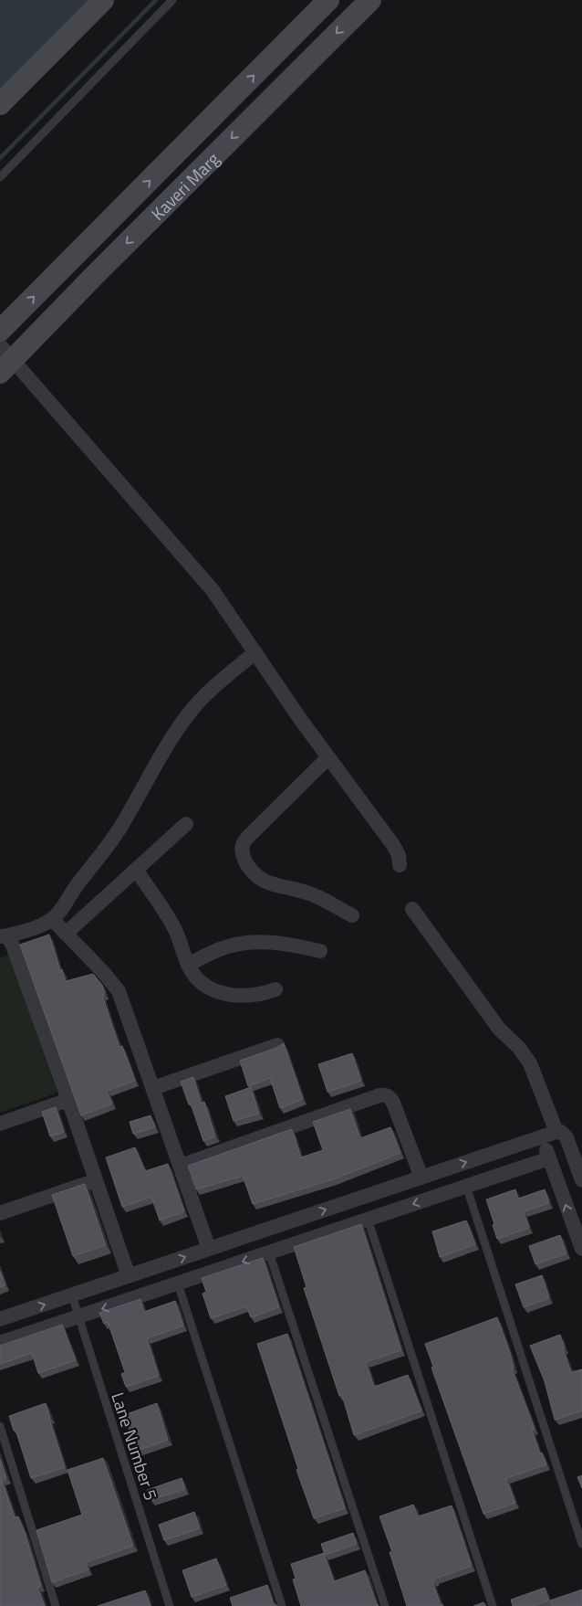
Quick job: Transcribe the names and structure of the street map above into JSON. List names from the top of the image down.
{
  "streets": {
    "street": ["Kaveri Marg"],
    "lane": ["Lane Number 5"]
  }
}
